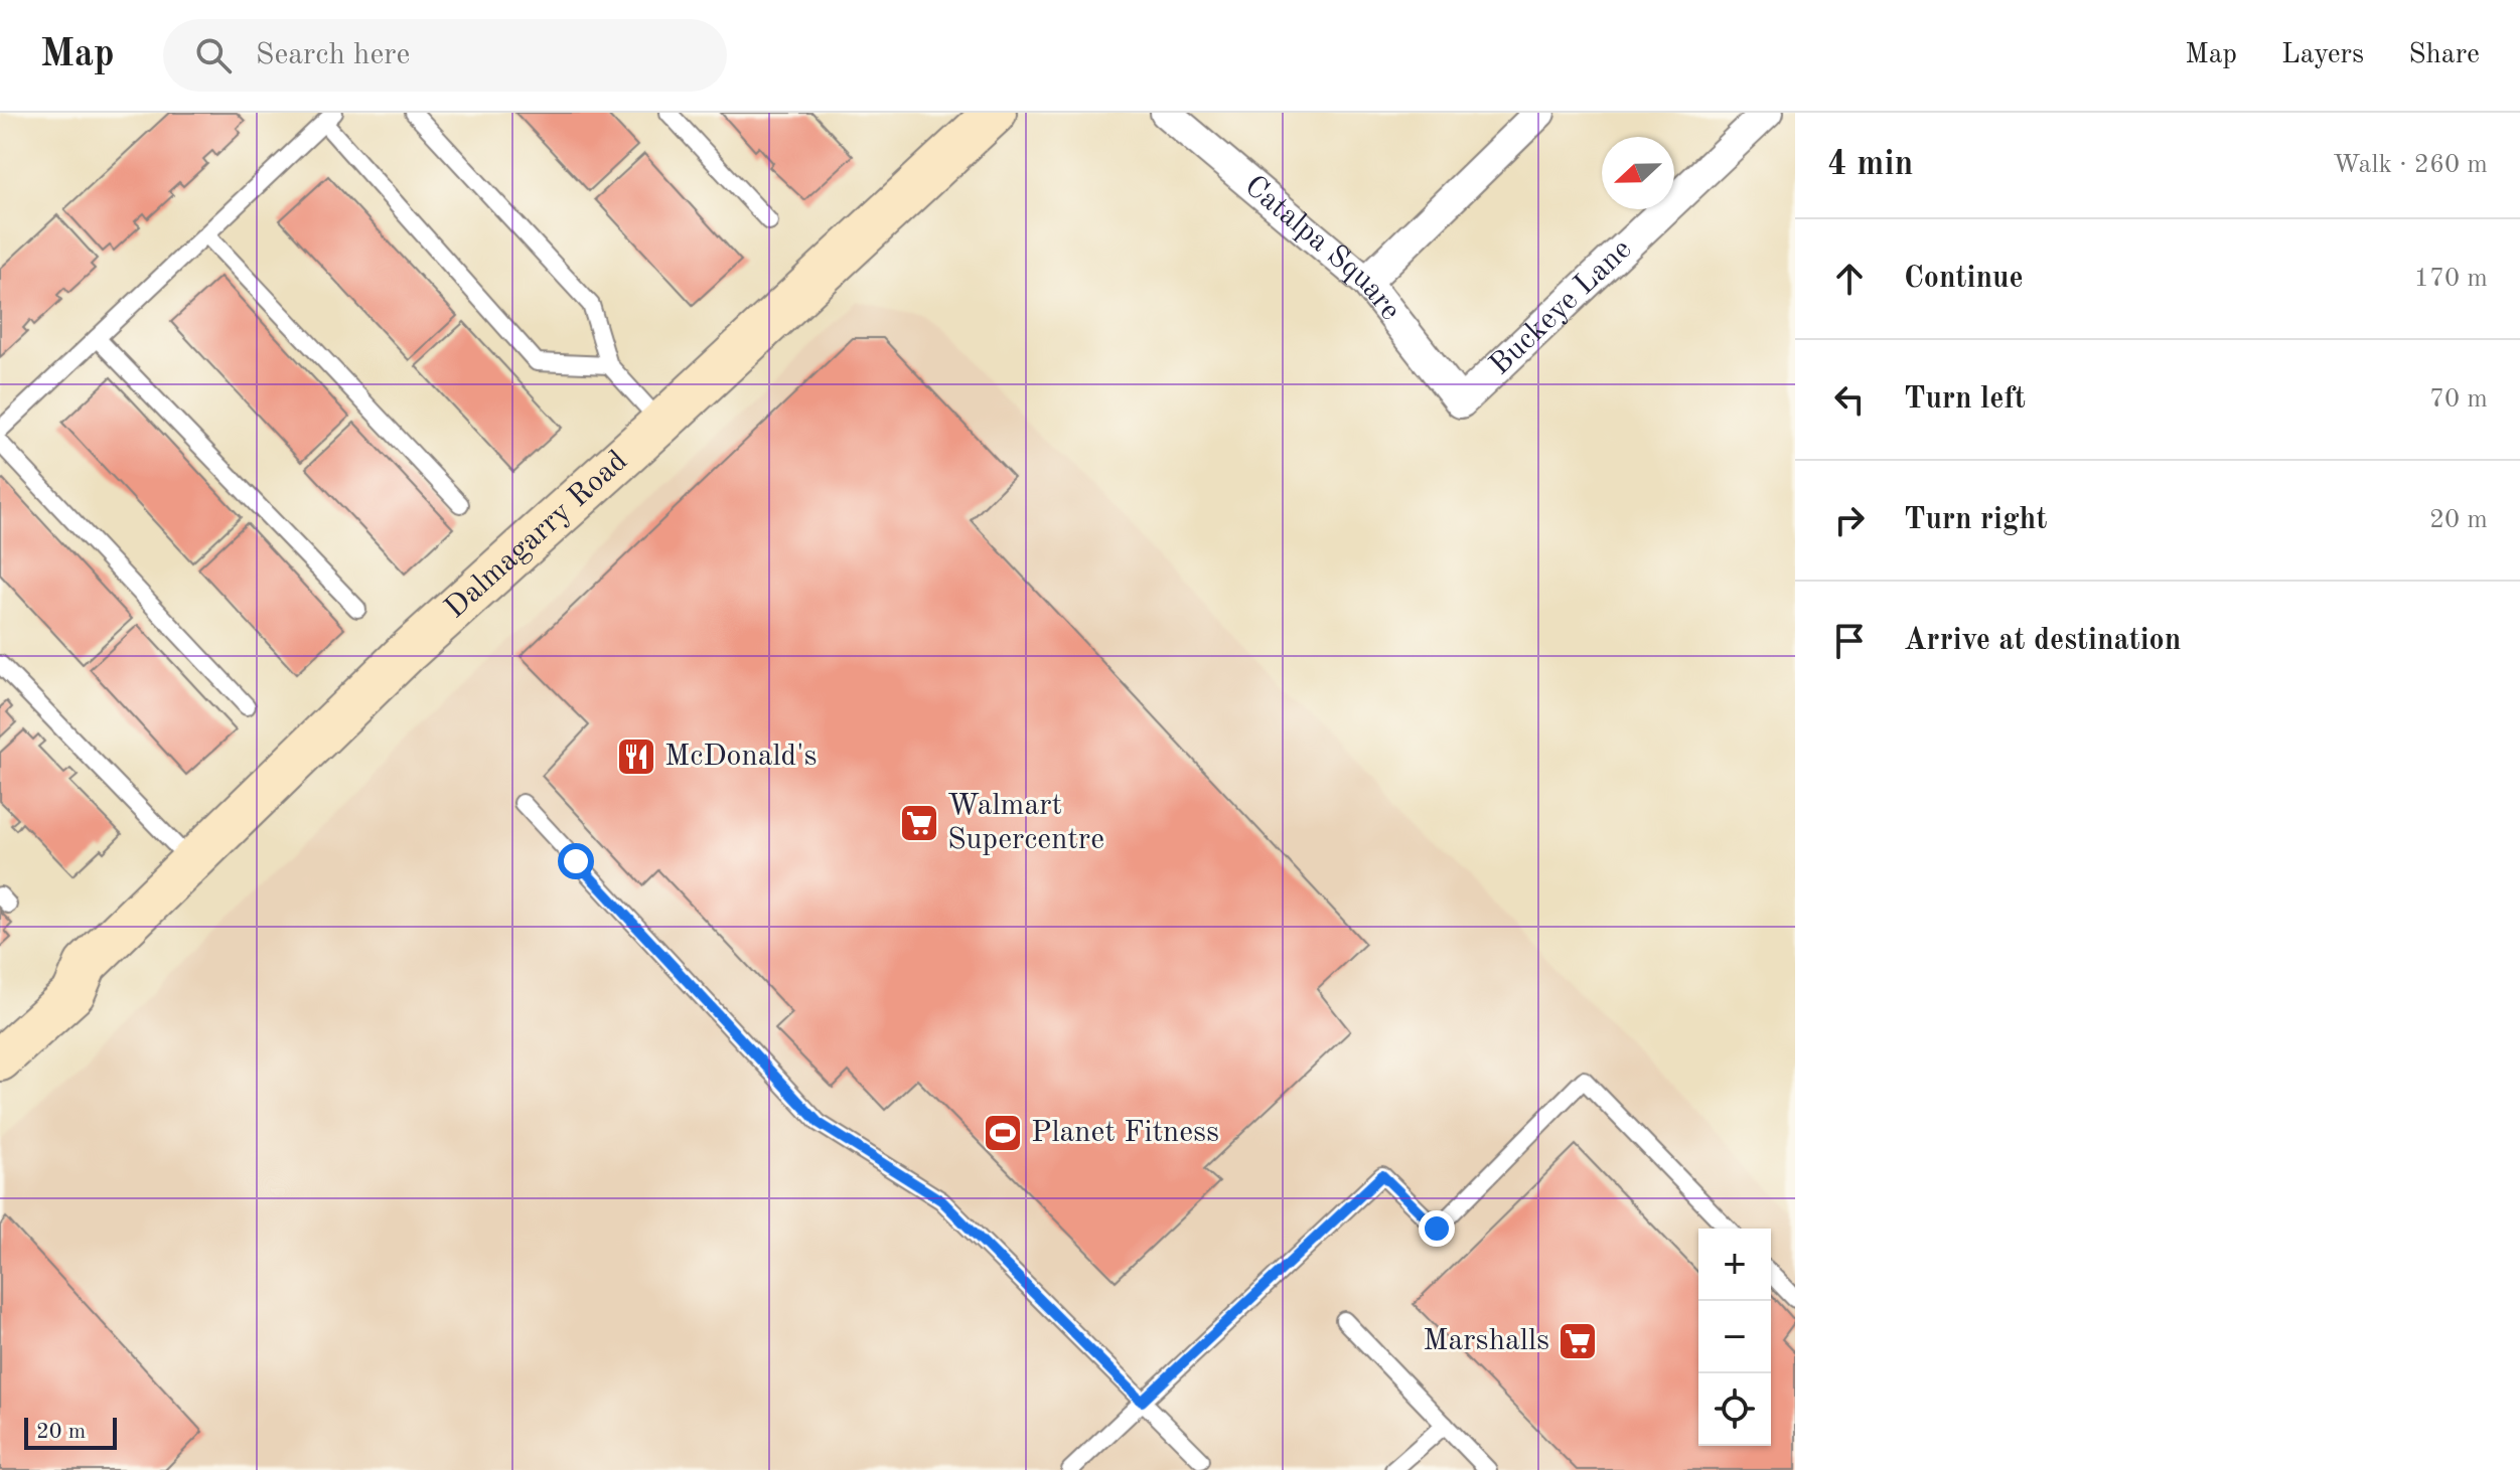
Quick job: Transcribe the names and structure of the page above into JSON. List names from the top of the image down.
{
  "streets": {
    "street": ["Catalpa Square", "Buckeye Lane", "Dalmagarry Road"]
  },
  "crossings": [
    ["Catalpa Square", "Buckeye Lane"]
  ],
  "places": {
    "restaurant": ["McDonald's"],
    "supermarket": ["Walmart Supercentre", "Marshalls"],
    "sports": ["Planet Fitness"]
  },
  "scale_bar": "20 m",
  "north": "left",
  "page": {
    "header": "Map",
    "search": "Search here",
    "nav": ["Map", "Layers", "Share"],
    "heading": ["4 min", "Walk · 260 m"],
    "list": [
      ["Continue", "170 m"],
      ["Turn left", "70 m"],
      ["Turn right", "20 m"],
      "Arrive at destination"
    ],
    "map_buttons": ["+", "−"],
    "scale": "20 m"
  }
}
